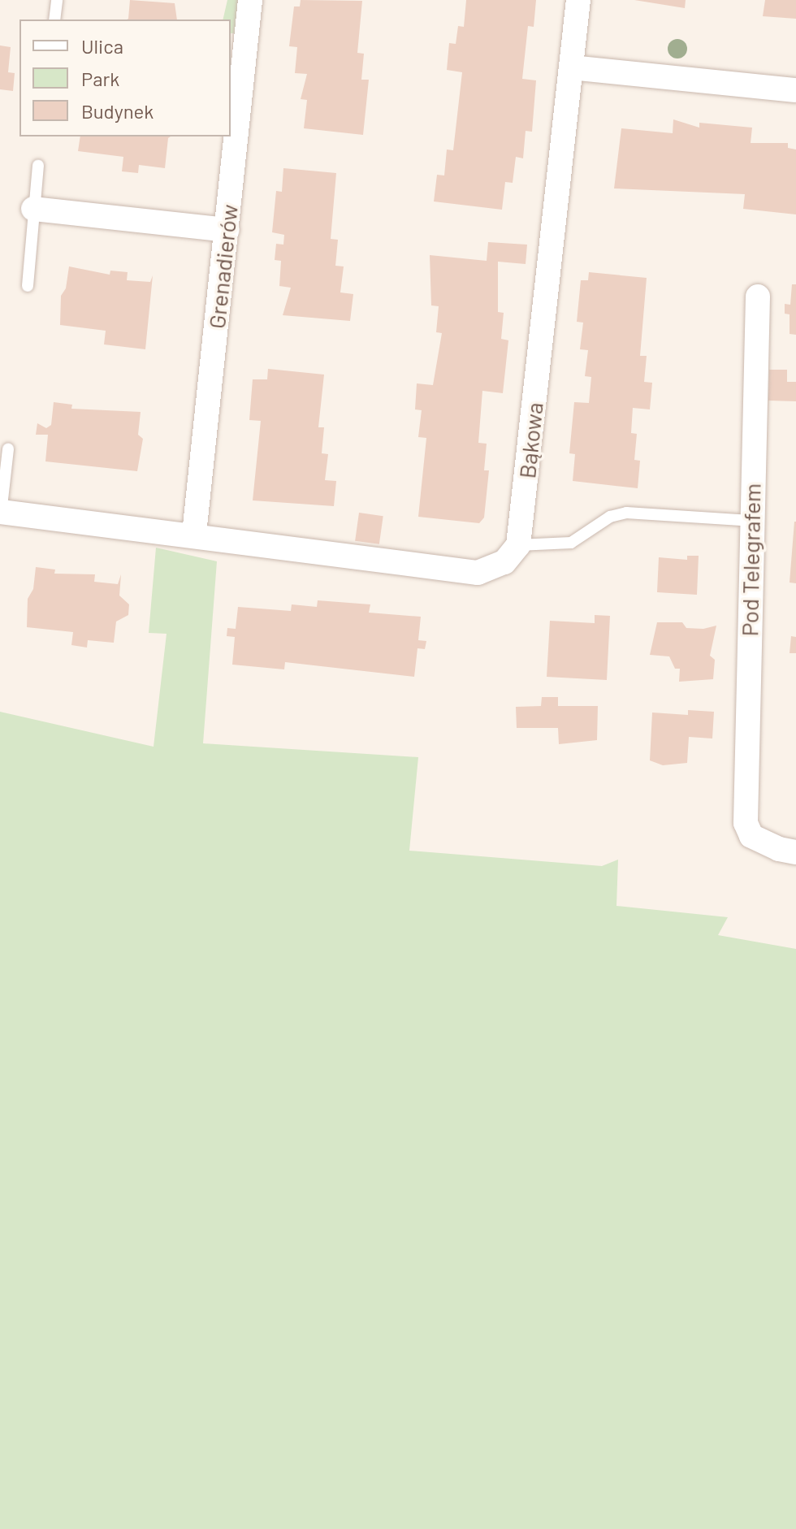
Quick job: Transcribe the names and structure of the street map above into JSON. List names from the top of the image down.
{
  "streets": {
    "street": ["Grenadierów", "Bąkowa", "Pod Telegrafem"]
  },
  "legend": ["Ulica", "Park", "Budynek"]
}
